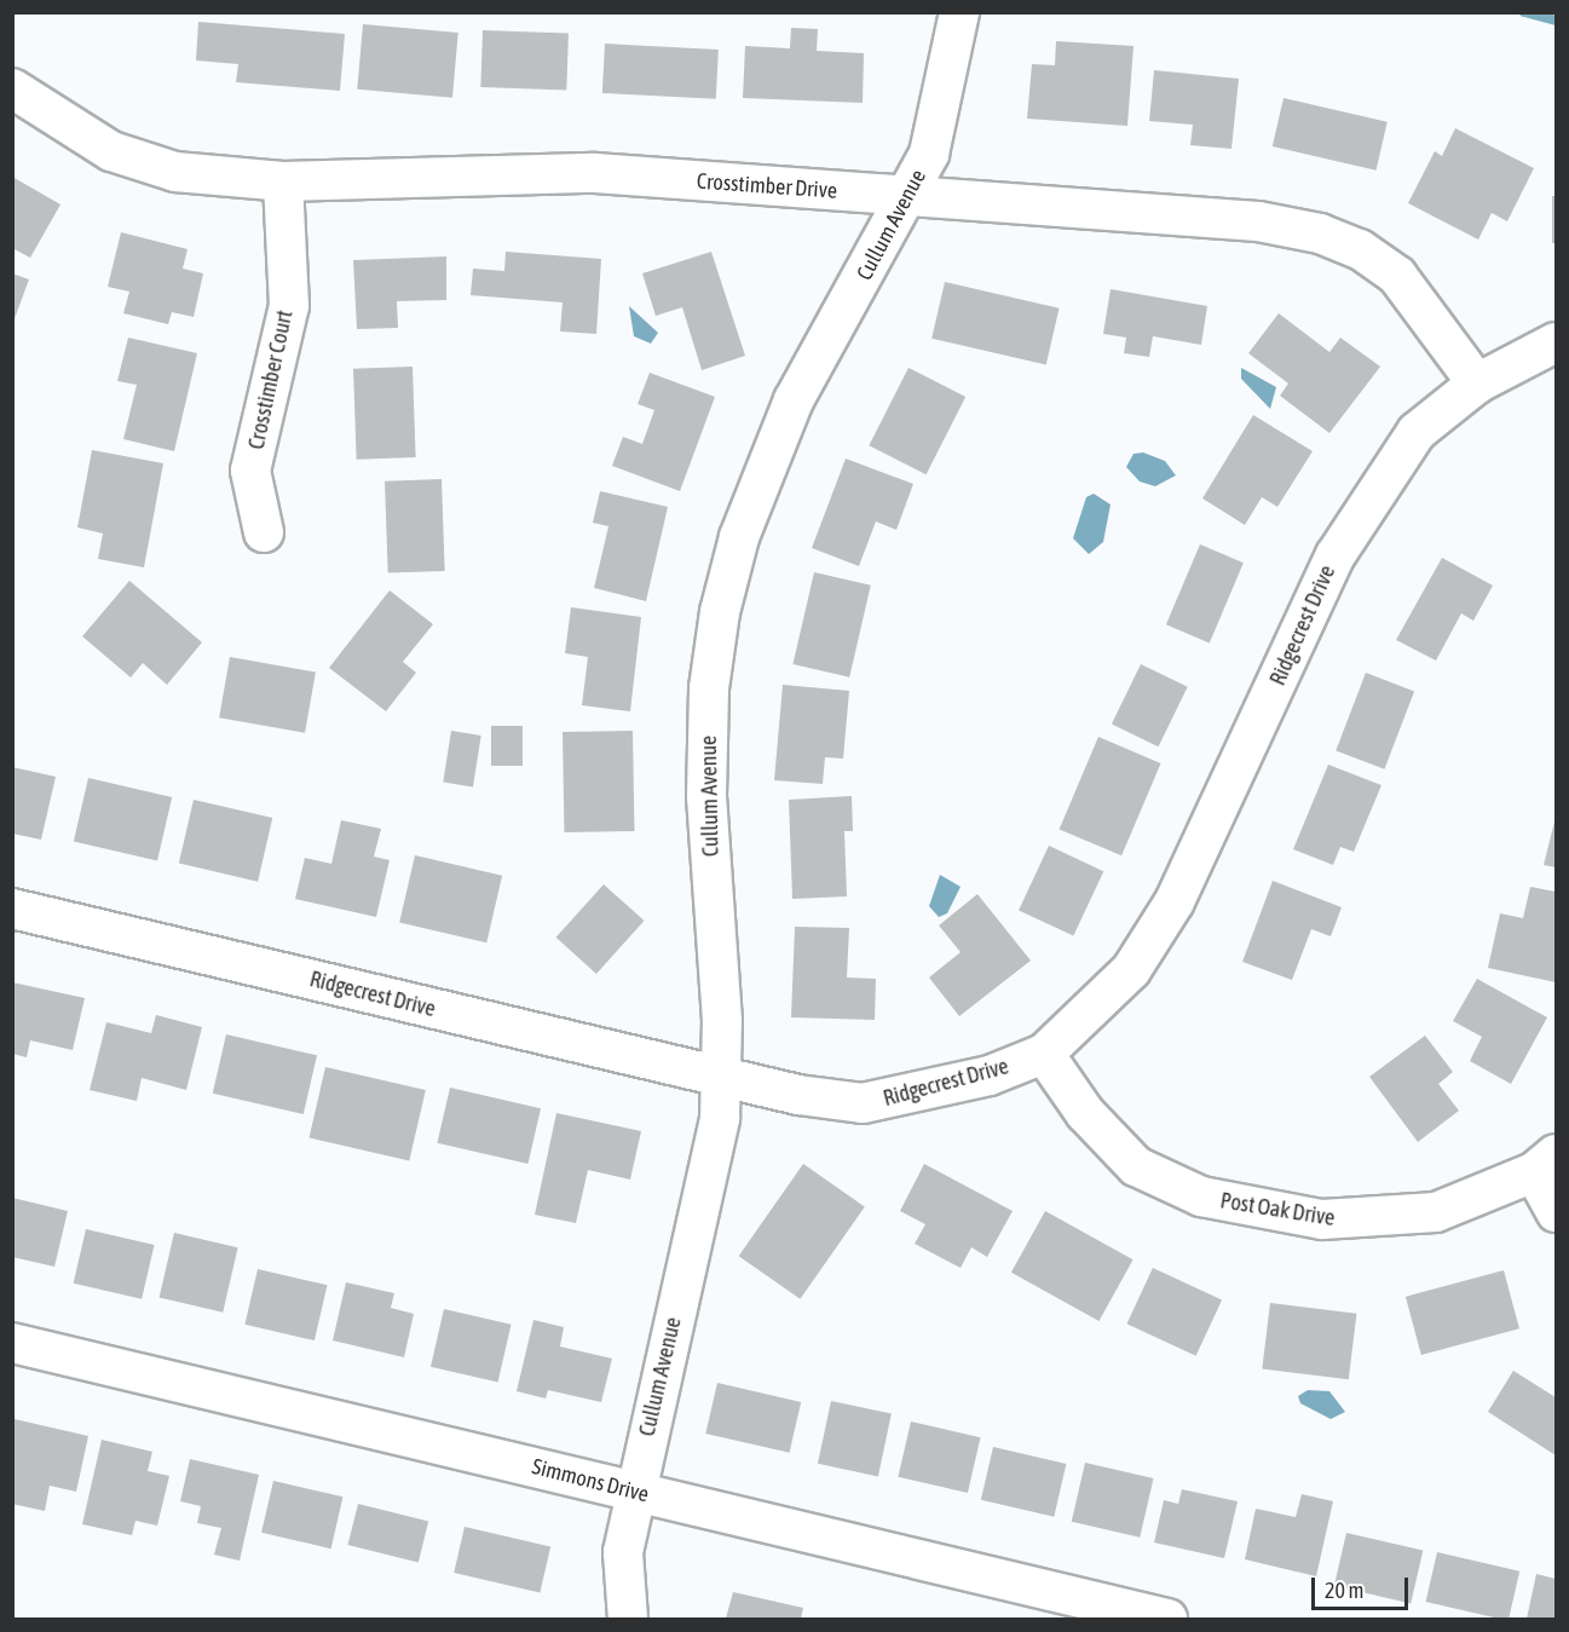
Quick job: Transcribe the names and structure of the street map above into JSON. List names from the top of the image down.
{
  "streets": {
    "street": [
      "Crosstimber Drive",
      "Cullum Avenue",
      "Crosstimber Court",
      "Ridgecrest Drive",
      "Post Oak Drive",
      "Simmons Drive"
    ]
  },
  "crossings": [
    ["Crosstimber Drive", "Cullum Avenue"],
    ["Crosstimber Drive", "Crosstimber Court"],
    ["Crosstimber Drive", "Ridgecrest Drive"],
    ["Cullum Avenue", "Ridgecrest Drive"],
    ["Cullum Avenue", "Simmons Drive"],
    ["Ridgecrest Drive", "Post Oak Drive"]
  ],
  "scale_bar": "20 m"
}
